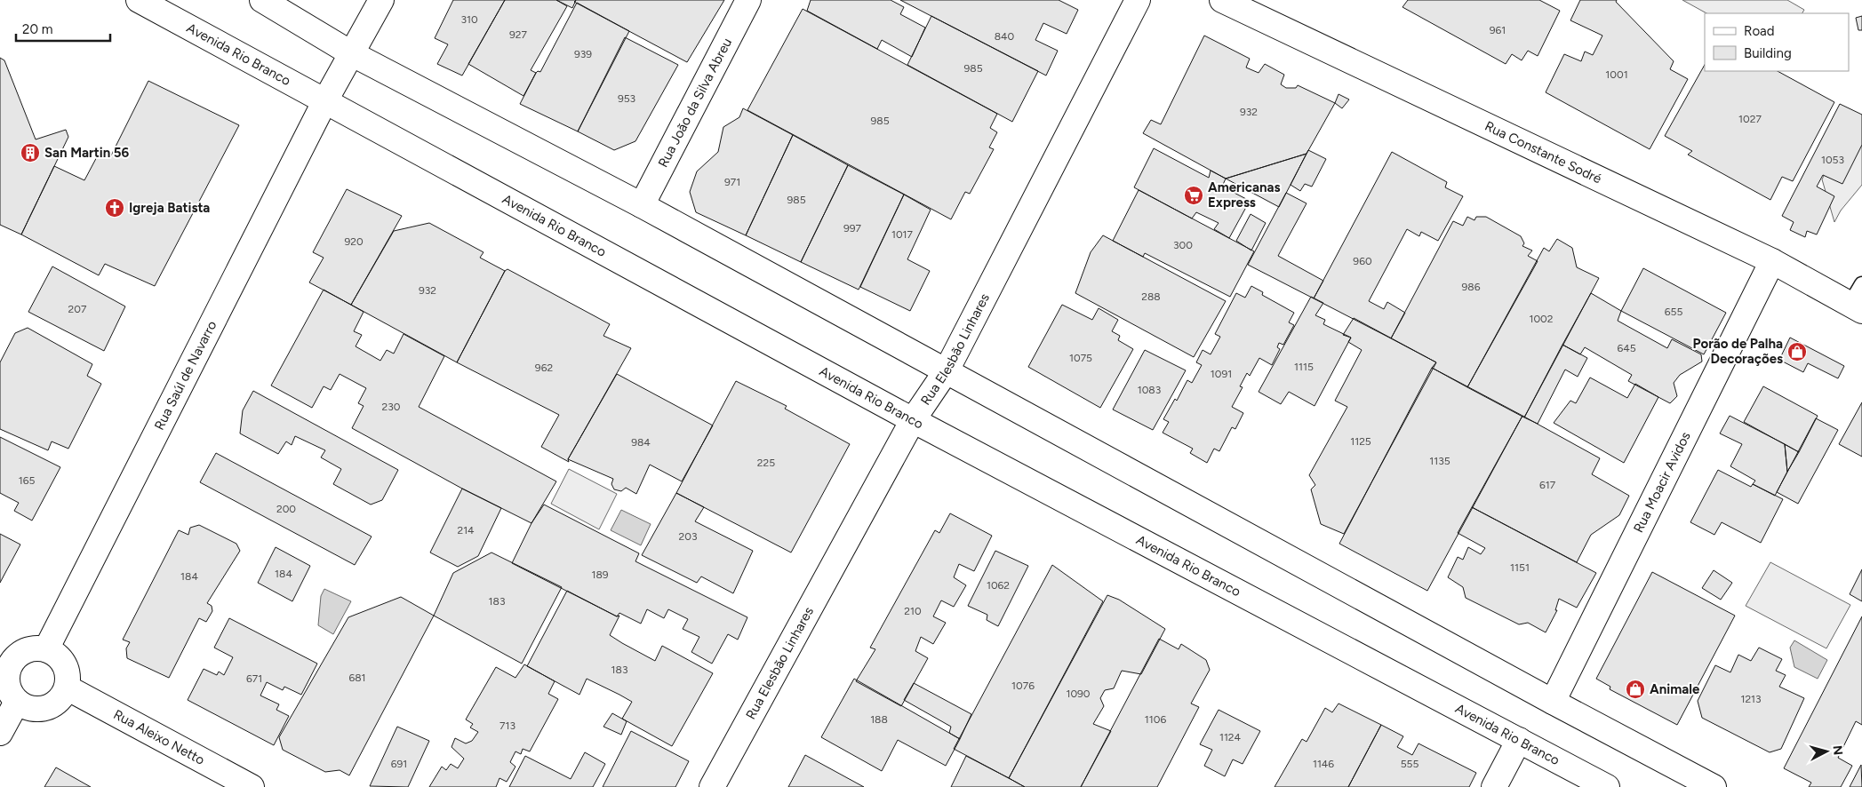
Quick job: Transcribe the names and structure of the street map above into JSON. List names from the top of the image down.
{
  "streets": {
    "street": [
      "Avenida Rio Branco",
      "Rua João da Silva Abreu",
      "Rua Constante Sodré",
      "Rua Elesbão Linhares",
      "Rua Saúl de Navarro",
      "Rua Moacir Avidos",
      "Rua Aleixo Netto"
    ]
  },
  "crossings": [
    ["Avenida Rio Branco", "Rua Elesbão Linhares"],
    ["Avenida Rio Branco", "Rua Saúl de Navarro"],
    ["Rua Constante Sodré", "Rua Moacir Avidos"],
    ["Rua Saúl de Navarro", "Rua Aleixo Netto"]
  ],
  "places": {
    "building": ["San Martin 56"],
    "supermarket": ["Americanas Express"],
    "church": ["Igreja Batista"],
    "shop": ["Porão de Palha Decorações", "Animale"]
  },
  "house_numbers": [
    "310",
    "961",
    "927",
    "840",
    "939",
    "985",
    "1001",
    "953",
    "932",
    "1027",
    "985",
    "1053",
    "971",
    "985",
    "997",
    "1017",
    "920",
    "300",
    "960",
    "986",
    "932",
    "288",
    "207",
    "655",
    "1002",
    "645",
    "1075",
    "1115",
    "962",
    "1091",
    "1083",
    "230",
    "1125",
    "984",
    "1135",
    "225",
    "165",
    "617",
    "200",
    "214",
    "203",
    "1151",
    "184",
    "189",
    "184",
    "1062",
    "183",
    "210",
    "183",
    "681",
    "671",
    "1076",
    "1090",
    "1213",
    "188",
    "1106",
    "713",
    "1124",
    "691",
    "1146",
    "555"
  ],
  "legend": ["Road", "Building"],
  "scale_bar": "20 m",
  "north": "right"
}
